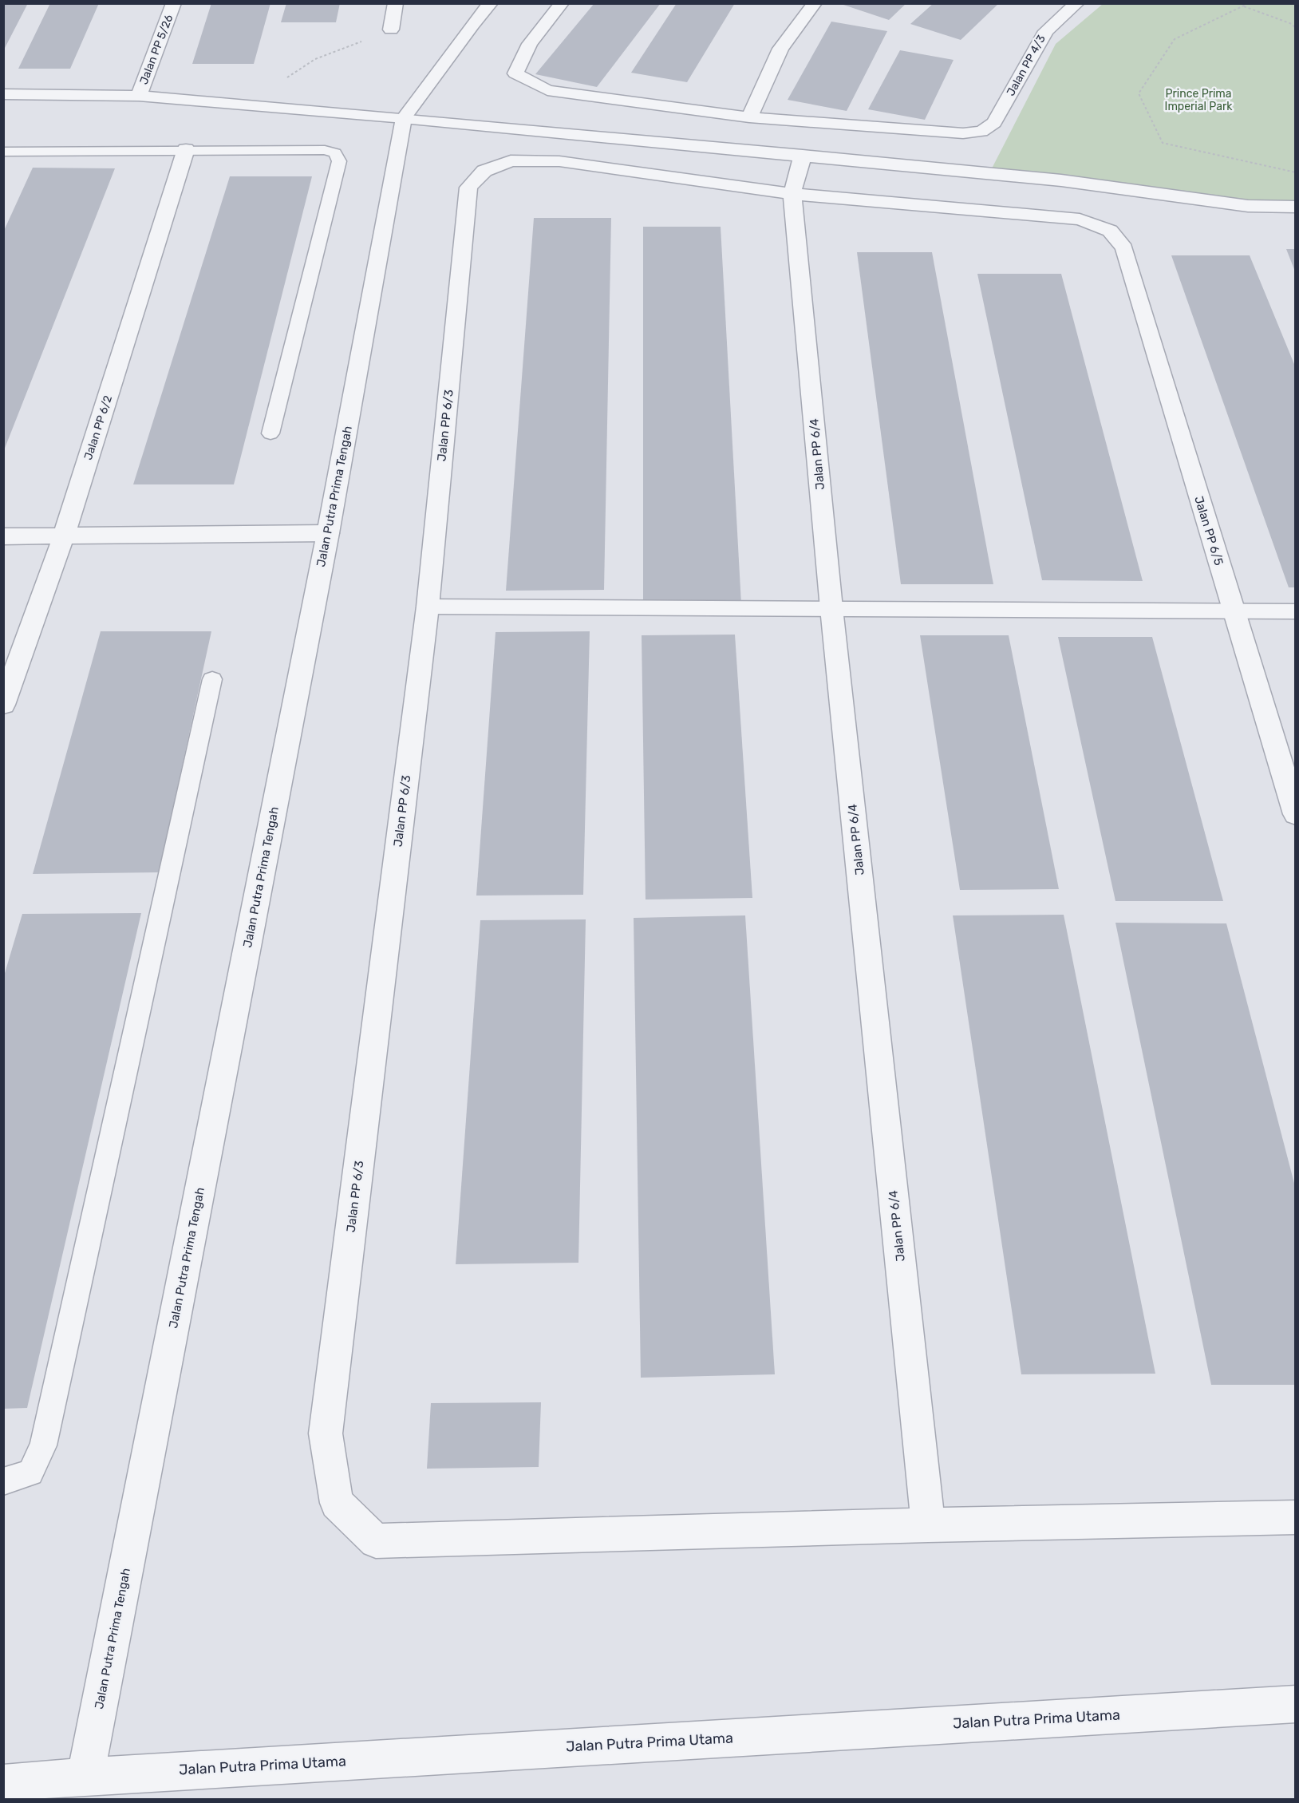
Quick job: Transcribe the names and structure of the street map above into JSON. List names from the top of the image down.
{
  "streets": {
    "street": [
      "Jalan PP 5/26",
      "Jalan PP 4/3",
      "Jalan PP 6/3",
      "Jalan PP 6/2",
      "Jalan PP 6/4",
      "Jalan Putra Prima Tengah",
      "Jalan PP 6/5",
      "Jalan Putra Prima Utama"
    ]
  },
  "crossings": [
    ["Jalan PP 6/3", "Jalan PP 6/4"],
    ["Jalan PP 6/3", "Jalan PP 6/5"],
    ["Jalan PP 6/4", "Jalan PP 6/5"],
    ["Jalan Putra Prima Tengah", "Jalan Putra Prima Utama"]
  ],
  "parks": ["Prince Prima Imperial Park"]
}
